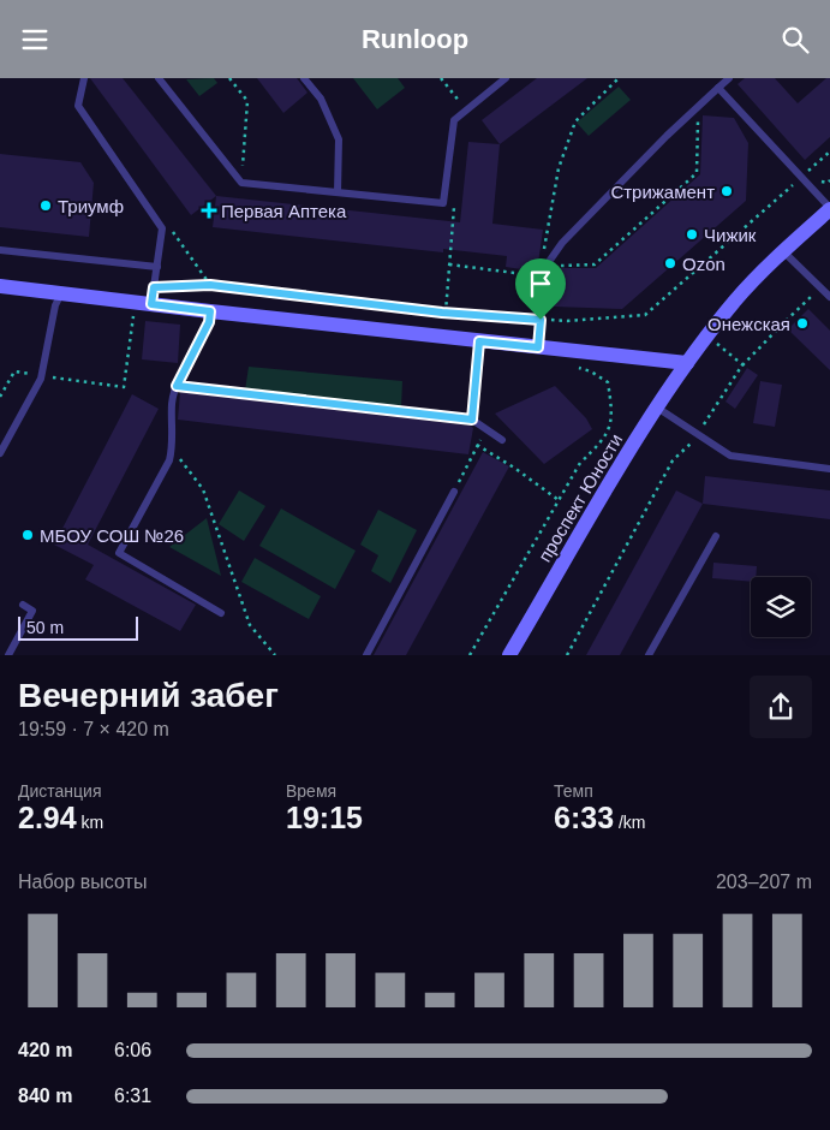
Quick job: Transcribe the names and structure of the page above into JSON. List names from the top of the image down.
{
  "streets": {
    "street": ["проспект Юности"]
  },
  "places": {
    "other": [
      "Стрижамент",
      "Триумф",
      "Чижик",
      "Ozon",
      "Онежская",
      "МБОУ СОШ №26"
    ],
    "health": ["Первая Аптека"]
  },
  "scale_bar": "50 m",
  "page": {
    "header": "Runloop",
    "scale": "50 m",
    "heading": ["Вечерний забег", "19:59 · 7 × 420 m"],
    "stats": [
      ["Дистанция", "2.94 km"],
      ["Время", "19:15"],
      ["Темп", "6:33 /km"]
    ],
    "chart": ["Набор высоты", "203–207 m"],
    "list": [
      {
        "name": "420 m",
        "note": "6:06"
      },
      {
        "name": "840 m",
        "note": "6:31"
      }
    ]
  }
}
